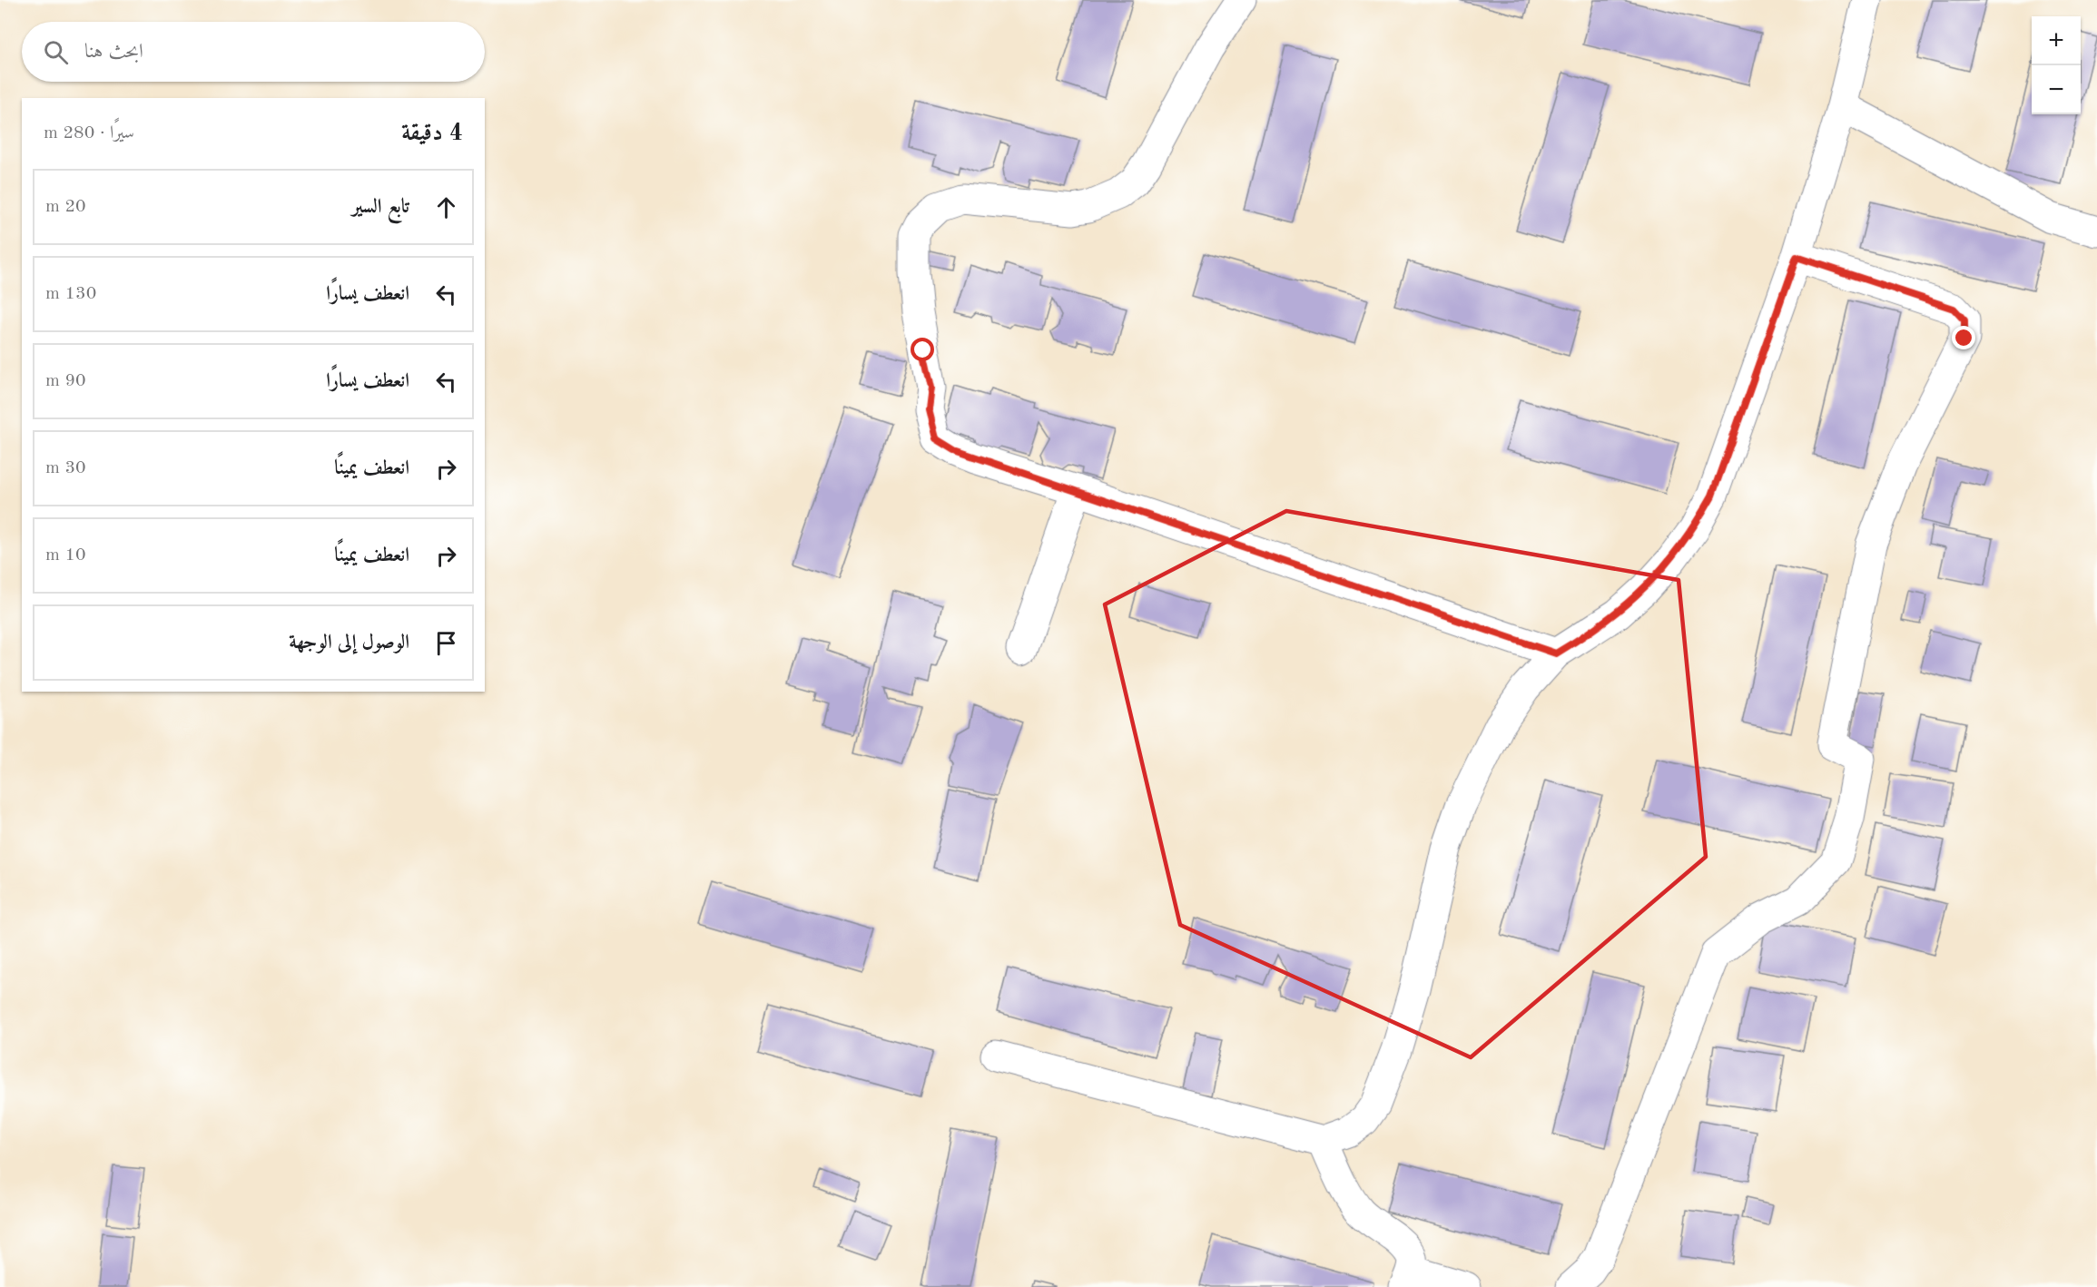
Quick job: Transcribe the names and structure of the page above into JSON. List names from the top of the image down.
{
  "page": {
    "map_buttons": ["+", "−"],
    "search": "ابحث هنا",
    "heading": ["4 دقيقة", "سيرًا · 280 m"],
    "list": [
      ["تابع السير", "20 m"],
      ["انعطف يسارًا", "130 m"],
      ["انعطف يسارًا", "90 m"],
      ["انعطف يمينًا", "30 m"],
      ["انعطف يمينًا", "10 m"],
      "الوصول إلى الوجهة"
    ]
  }
}
